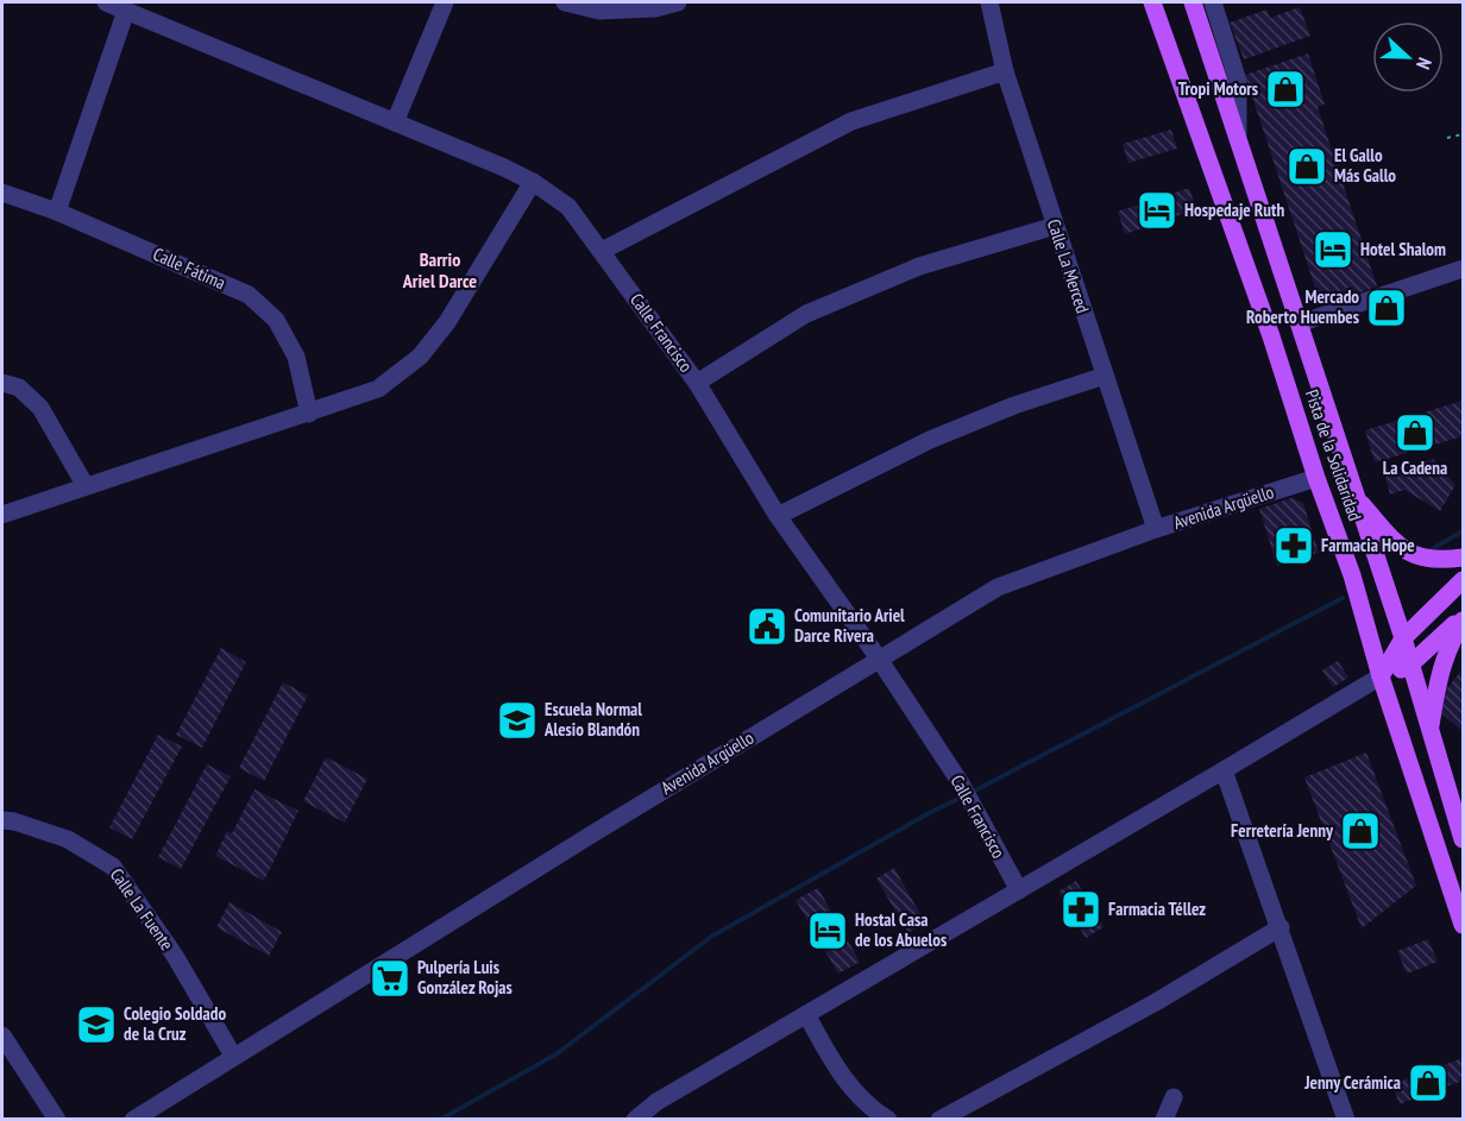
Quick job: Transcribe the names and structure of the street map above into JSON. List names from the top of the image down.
{
  "streets": {
    "main road": ["Pista de la Solidaridad"],
    "street": [
      "Calle La Merced",
      "Calle Fátima",
      "Calle Francisco",
      "Avenida Argüello",
      "Calle La Fuente"
    ]
  },
  "crossings": [
    ["Calle La Merced", "Avenida Argüello"],
    ["Calle Francisco", "Avenida Argüello"],
    ["Pista de la Solidaridad", "Avenida Argüello"],
    ["Avenida Argüello", "Calle La Fuente"]
  ],
  "districts": ["Barrio Ariel Darce"],
  "places": {
    "shop": [
      "Tropi Motors",
      "El Gallo Más Gallo",
      "Mercado Roberto Huembes",
      "La Cadena",
      "Ferretería Jenny",
      "Jenny Cerámica"
    ],
    "hotel": ["Hospedaje Ruth", "Hotel Shalom", "Hostal Casa de los Abuelos"],
    "pharmacy": ["Farmacia Hope", "Farmacia Téllez"],
    "public building": ["Comunitario Ariel Darce Rivera"],
    "school or university": ["Escuela Normal Alesio Blandón", "Colegio Soldado de la Cruz"],
    "supermarket": ["Pulpería Luis González Rojas"]
  },
  "north": "right"
}
